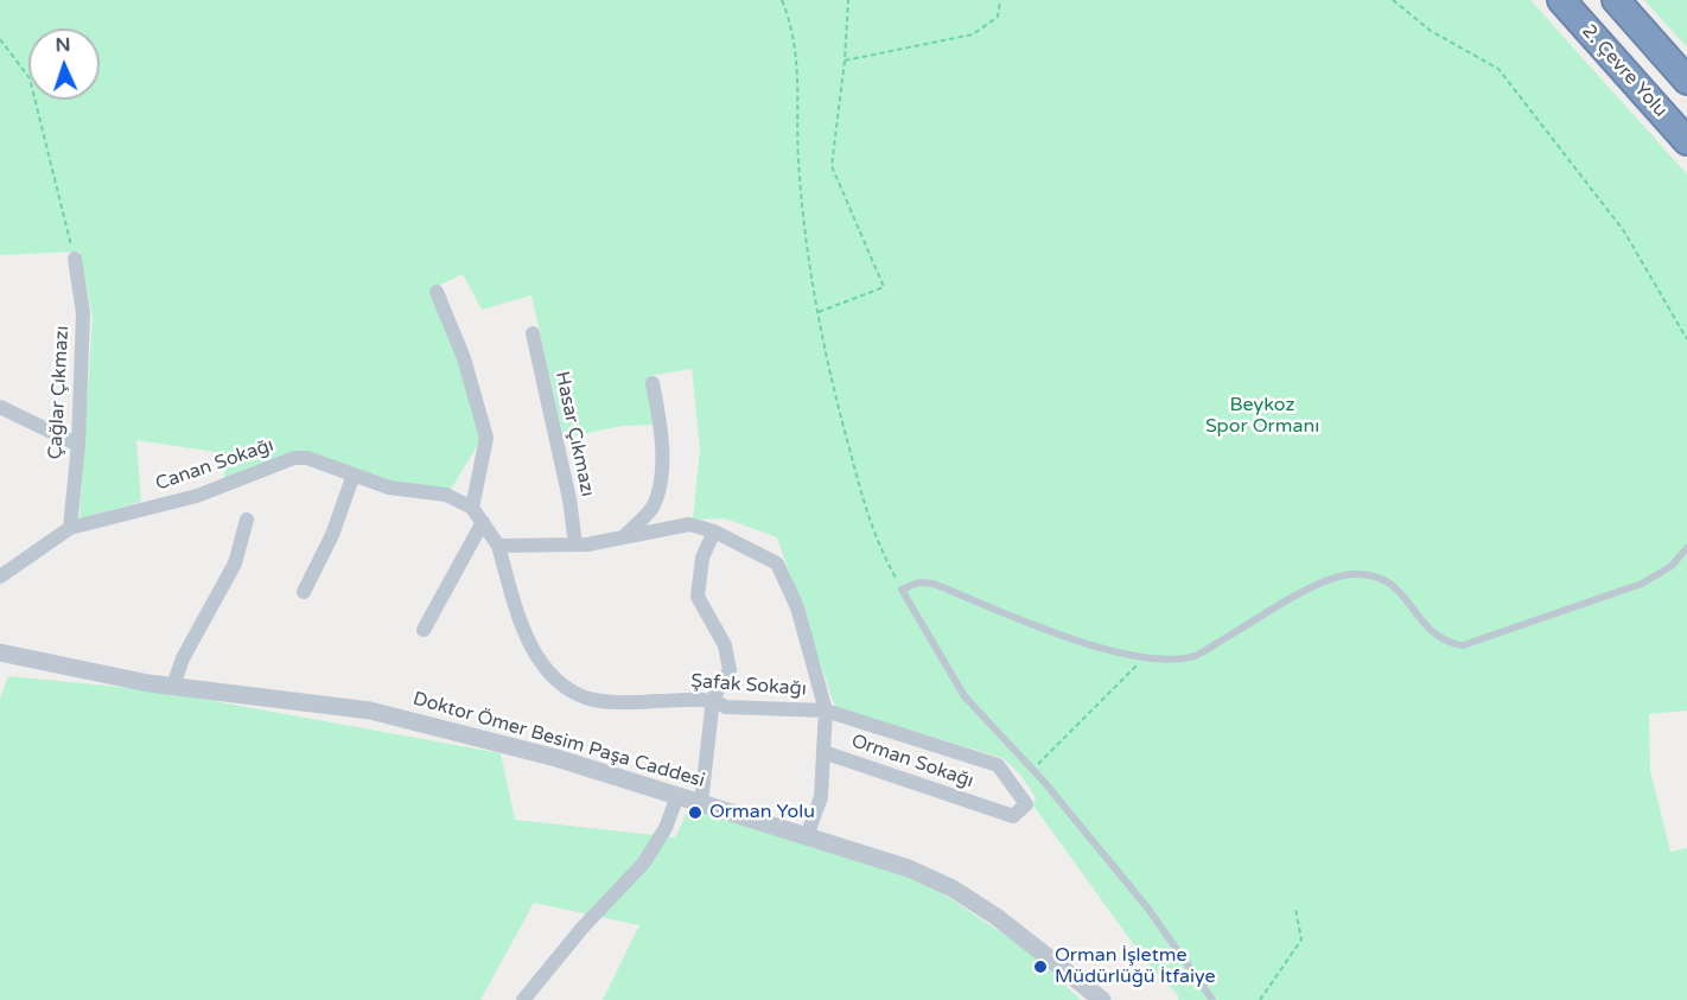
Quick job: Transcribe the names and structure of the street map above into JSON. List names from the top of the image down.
{
  "streets": {
    "highway": ["2. Çevre Yolu"],
    "street": [
      "Çağlar Çıkmazı",
      "Hasar Çıkmazı",
      "Canan Sokağı",
      "Şafak Sokağı",
      "Doktor Ömer Besim Paşa Caddesi",
      "Orman Sokağı"
    ]
  },
  "crossings": [
    ["Çağlar Çıkmazı", "Canan Sokağı"],
    ["Şafak Sokağı", "Orman Sokağı"],
    ["Doktor Ömer Besim Paşa Caddesi", "Orman Sokağı"]
  ],
  "parks": ["Beykoz Spor Ormanı"],
  "places": ["Orman Yolu", "Orman İşletme Müdürlüğü İtfaiye"],
  "north": "top"
}
